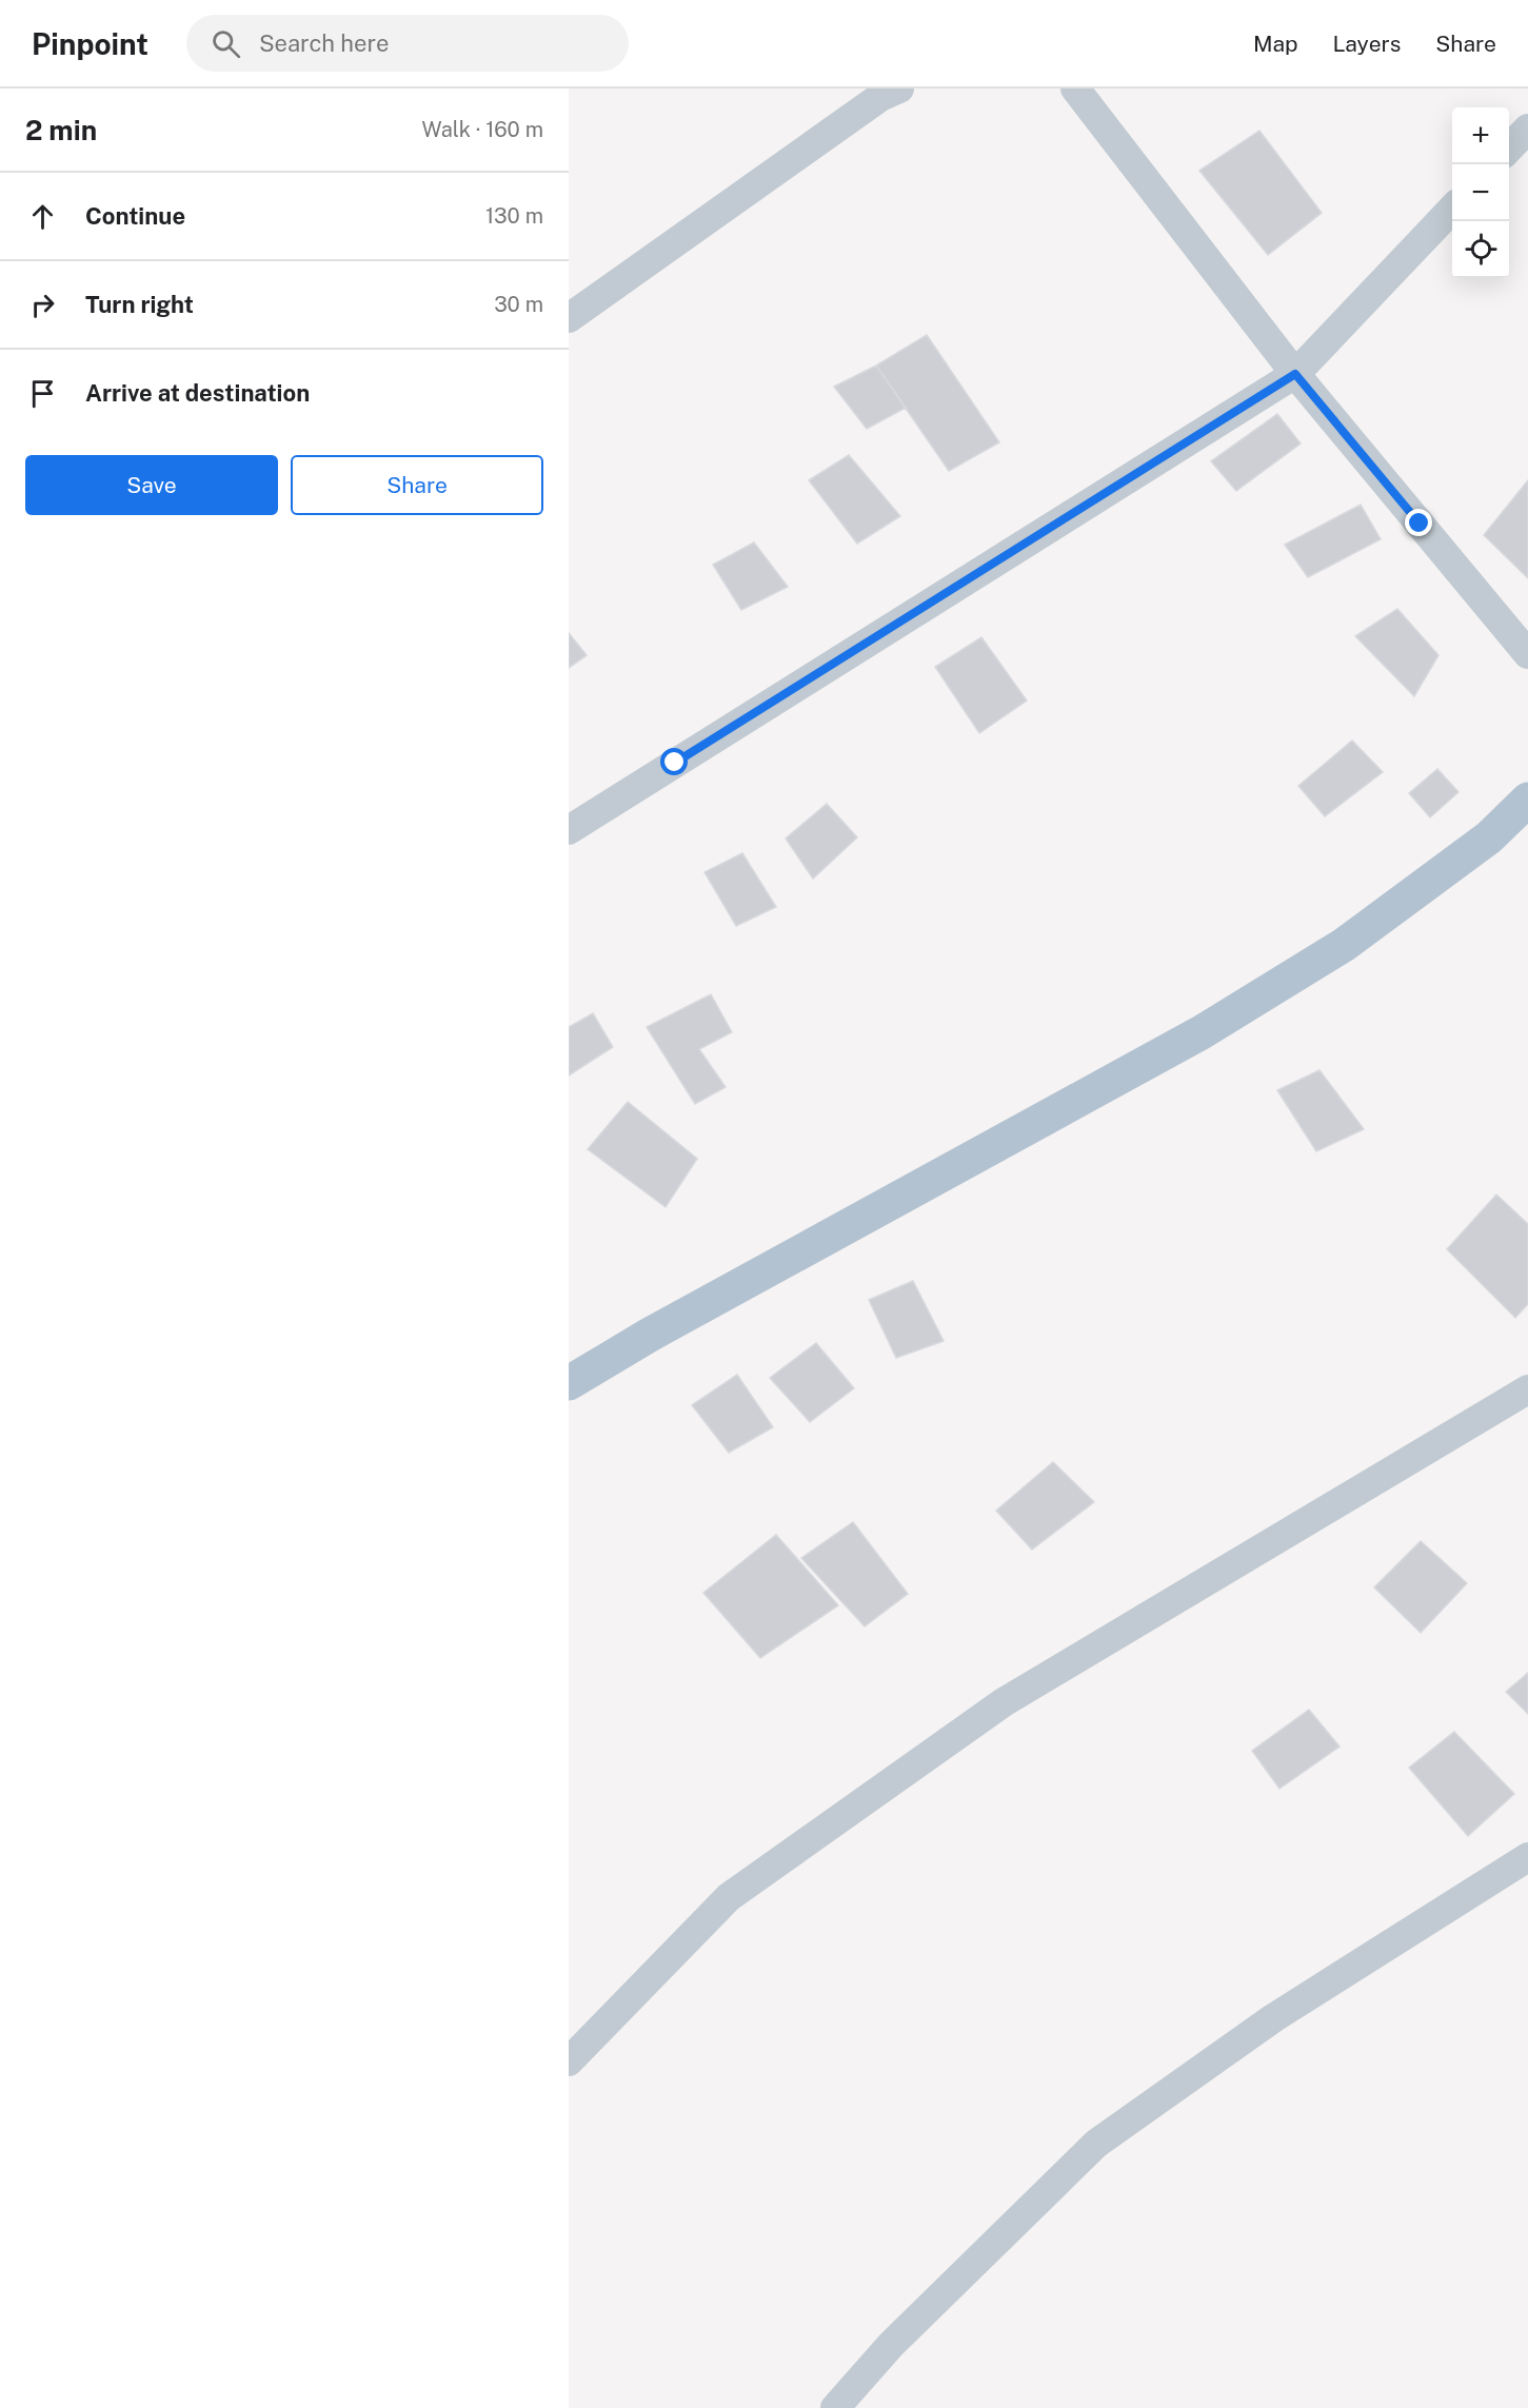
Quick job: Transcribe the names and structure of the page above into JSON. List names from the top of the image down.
{
  "page": {
    "header": "Pinpoint",
    "search": "Search here",
    "nav": ["Map", "Layers", "Share"],
    "heading": ["2 min", "Walk · 160 m"],
    "map_buttons": ["+", "−"],
    "list": [
      ["Continue", "130 m"],
      ["Turn right", "30 m"],
      "Arrive at destination"
    ],
    "buttons": ["Save", "Share"]
  }
}
